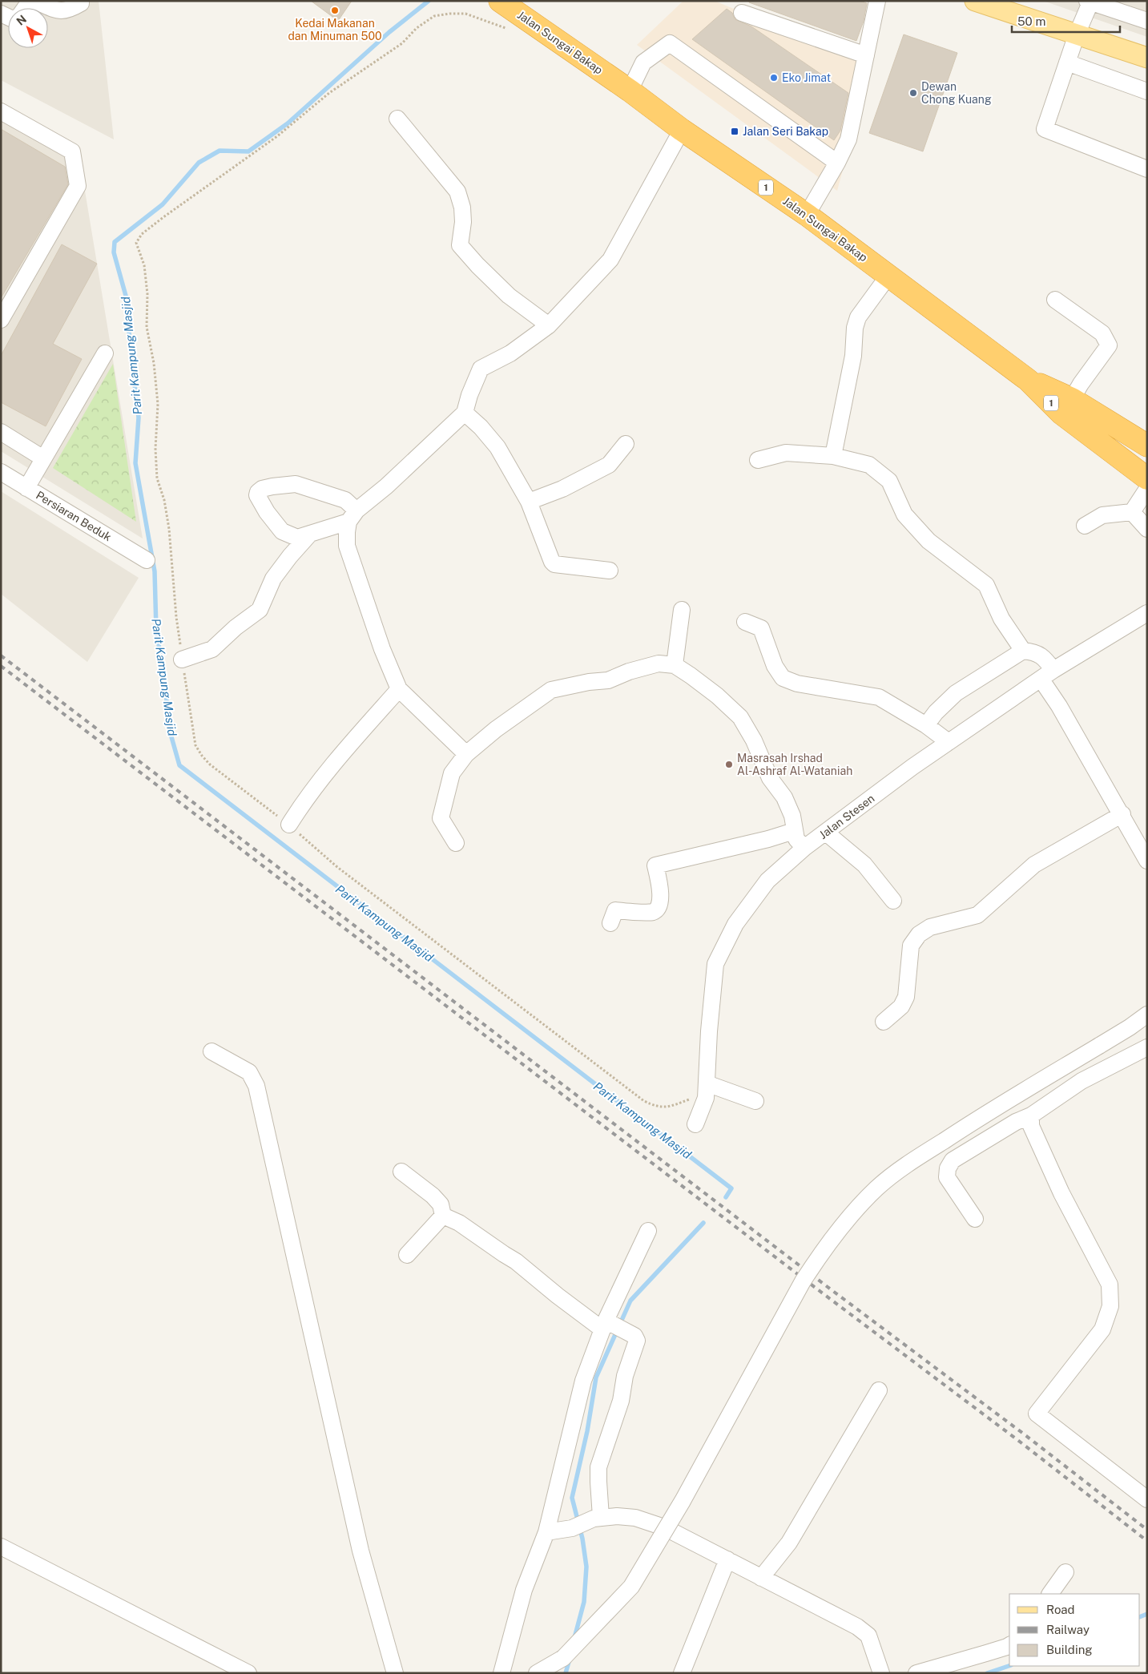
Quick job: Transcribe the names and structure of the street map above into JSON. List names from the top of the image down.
{
  "streets": {
    "highway": ["Jalan Sungai Bakap", "1"],
    "street": ["Persiaran Beduk", "Jalan Stesen"]
  },
  "water": ["Parit Kampung Masjid"],
  "places": {
    "other": [
      "Kedai Makanan dan Minuman 500",
      "Eko Jimat",
      "Dewan Chong Kuang",
      "Masrasah Irshad Al-Ashraf Al-Wataniah"
    ],
    "transit": ["Jalan Seri Bakap"]
  },
  "legend": ["Road", "Railway", "Building"],
  "scale_bar": "50 m",
  "north": "top left"
}
